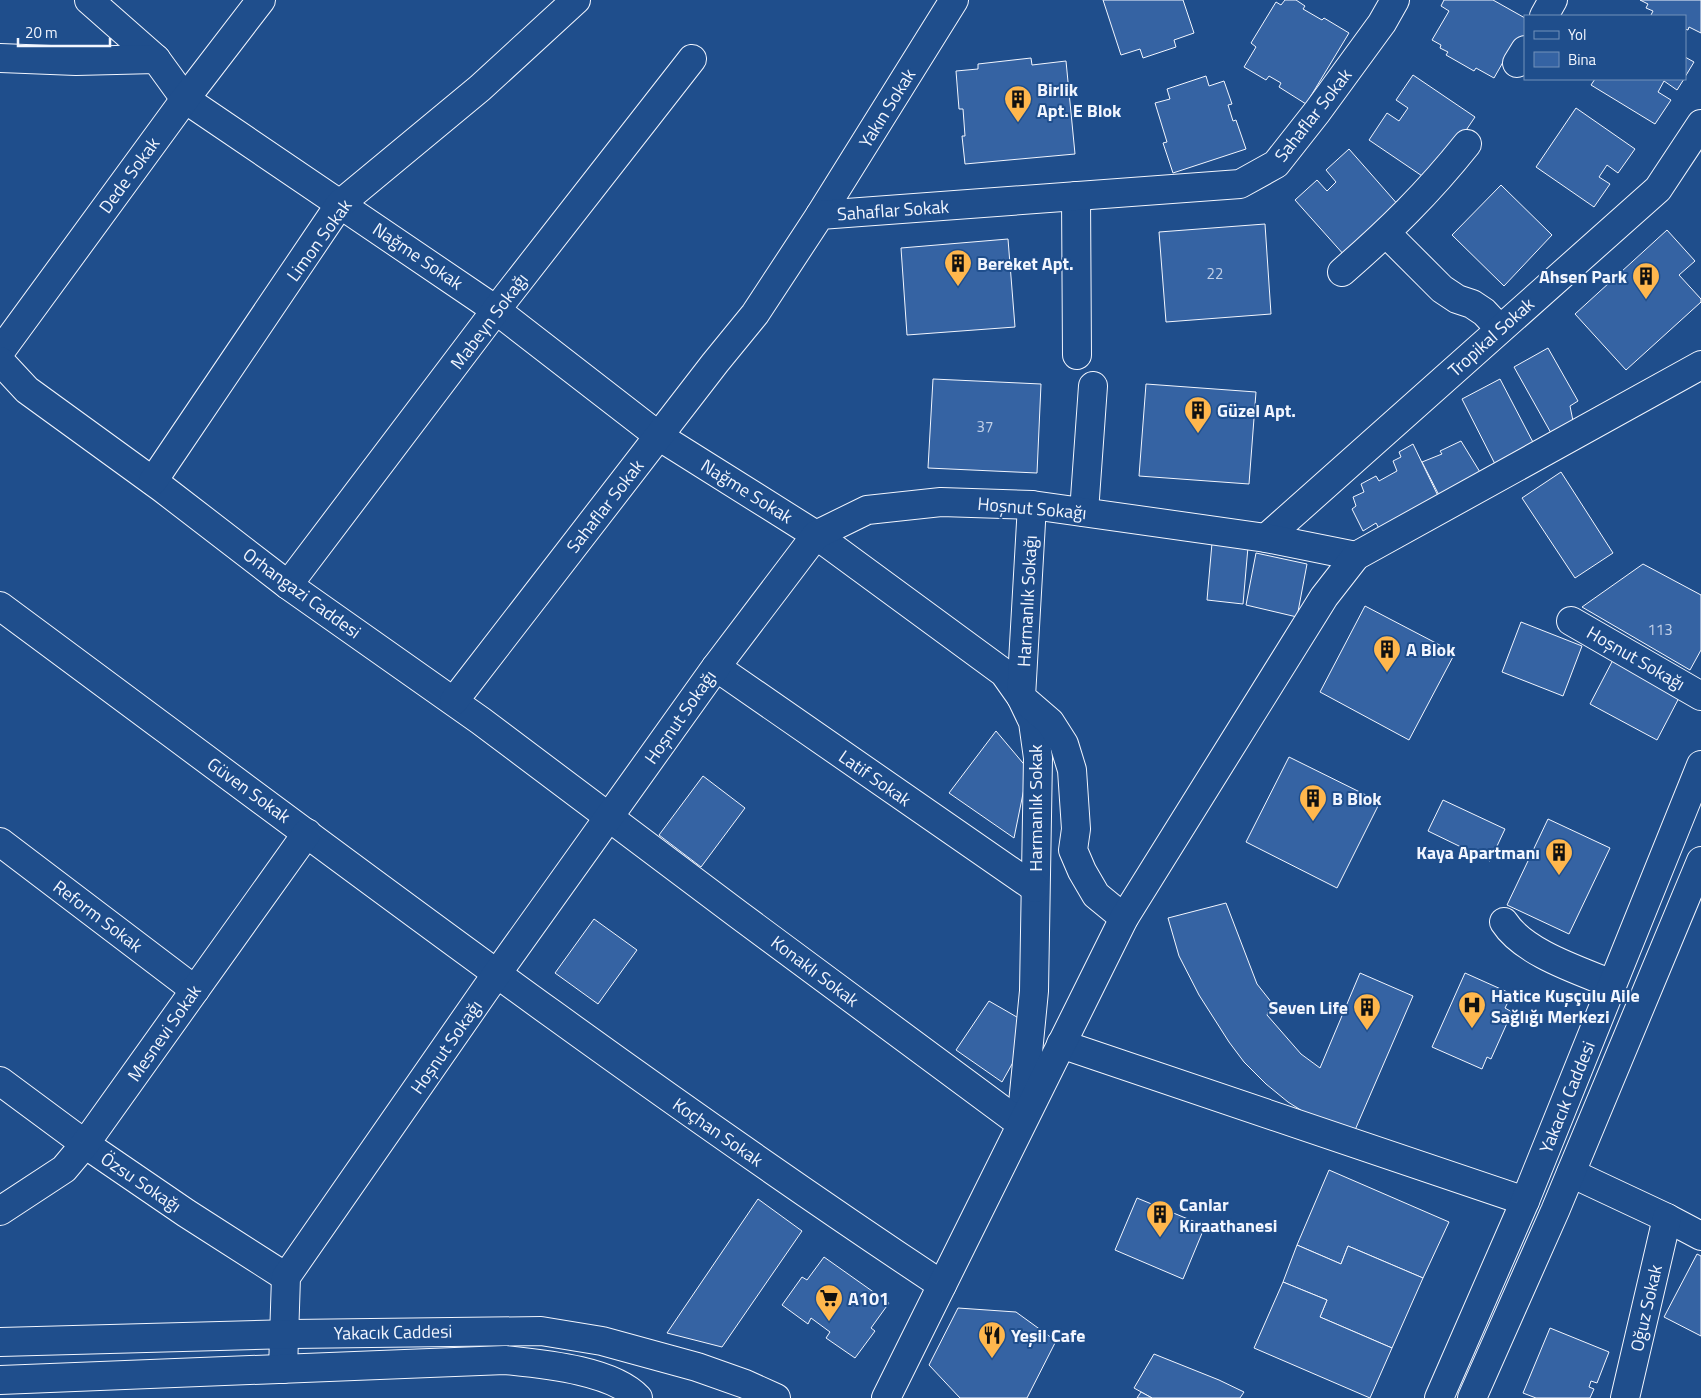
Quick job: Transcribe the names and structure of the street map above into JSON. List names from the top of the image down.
{
  "streets": {
    "street": [
      "Yakın Sokak",
      "Sahaflar Sokak",
      "Dede Sokak",
      "Limon Sokak",
      "Nağme Sokak",
      "Mabeyn Sokağı",
      "Tropikal Sokak",
      "Hoşnut Sokağı",
      "Orhangazi Caddesi",
      "Harmanlık Sokağı",
      "Latif Sokak",
      "Güven Sokak",
      "Harmanlık Sokak",
      "Reform Sokak",
      "Konaklı Sokak",
      "Mesnevi Sokak",
      "Yakacık Caddesi",
      "Koçhan Sokak",
      "Özsu Sokağı",
      "Oğuz Sokak"
    ]
  },
  "crossings": [
    ["Yakın Sokak", "Sahaflar Sokak"],
    ["Sahaflar Sokak", "Nağme Sokak"],
    ["Sahaflar Sokak", "Orhangazi Caddesi"],
    ["Dede Sokak", "Nağme Sokak"],
    ["Limon Sokak", "Nağme Sokak"],
    ["Limon Sokak", "Orhangazi Caddesi"],
    ["Nağme Sokak", "Mabeyn Sokağı"],
    ["Nağme Sokak", "Hoşnut Sokağı"],
    ["Nağme Sokak", "Harmanlık Sokak"],
    ["Mabeyn Sokağı", "Orhangazi Caddesi"],
    ["Tropikal Sokak", "Hoşnut Sokağı"],
    ["Hoşnut Sokağı", "Orhangazi Caddesi"],
    ["Hoşnut Sokağı", "Harmanlık Sokağı"],
    ["Hoşnut Sokağı", "Latif Sokak"],
    ["Hoşnut Sokağı", "Güven Sokak"],
    ["Hoşnut Sokağı", "Harmanlık Sokak"],
    ["Hoşnut Sokağı", "Konaklı Sokak"],
    ["Hoşnut Sokağı", "Koçhan Sokak"],
    ["Hoşnut Sokağı", "Özsu Sokağı"],
    ["Orhangazi Caddesi", "Konaklı Sokak"],
    ["Harmanlık Sokağı", "Harmanlık Sokak"],
    ["Latif Sokak", "Harmanlık Sokak"],
    ["Güven Sokak", "Mesnevi Sokak"],
    ["Güven Sokak", "Koçhan Sokak"],
    ["Harmanlık Sokak", "Konaklı Sokak"],
    ["Reform Sokak", "Mesnevi Sokak"],
    ["Mesnevi Sokak", "Özsu Sokağı"]
  ],
  "places": {
    "building": [
      "Birlik Apt. E Blok",
      "Bereket Apt.",
      "Ahsen Park",
      "Güzel Apt.",
      "A Blok",
      "B Blok",
      "Kaya Apartmanı",
      "Seven Life",
      "Canlar Kıraathanesi"
    ],
    "hospital": ["Hatice Kuşçulu Aile Sağlığı Merkezi"],
    "supermarket": ["A101"],
    "restaurant": ["Yeşil Cafe"]
  },
  "house_numbers": ["22", "37", "113"],
  "legend": ["Yol", "Bina"],
  "scale_bar": "20 m"
}
